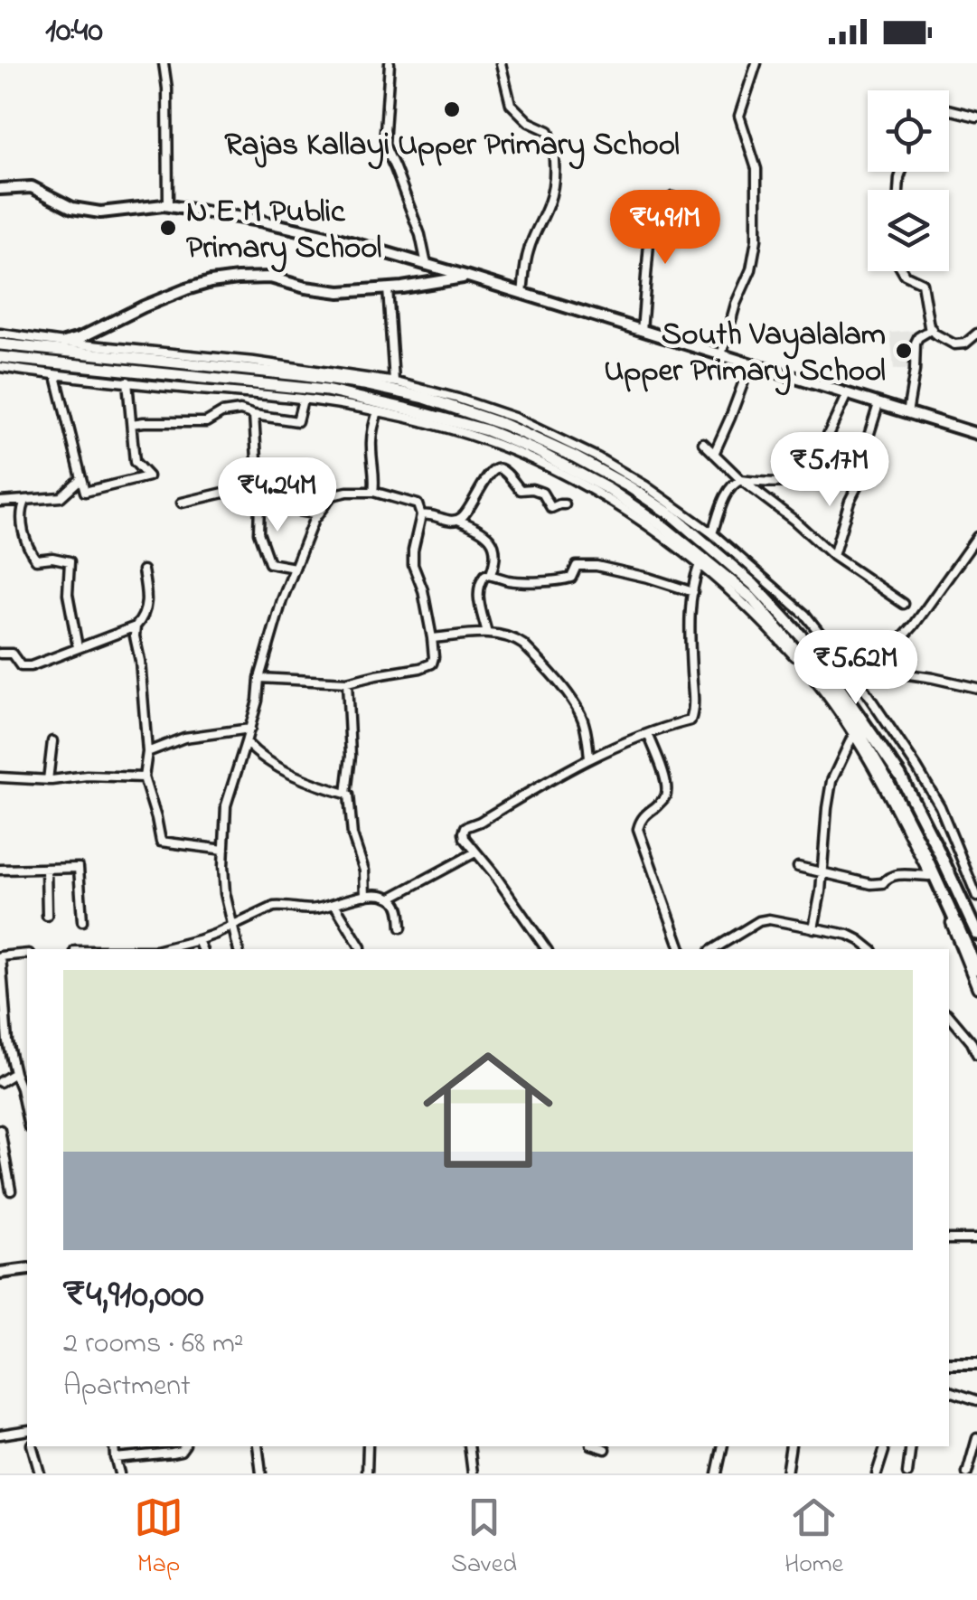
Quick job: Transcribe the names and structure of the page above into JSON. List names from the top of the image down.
{
  "places": ["Rajas Kallayi Upper Primary School", "N E M Public Primary School", "South Vayalalam Upper Primary School"],
  "page": {
    "status": "10:40",
    "price": [
      "₹4.91M",
      "₹5.17M",
      "₹4.24M",
      "₹5.62M"
    ],
    "list": [
      {
        "name": "₹4,910,000",
        "note": "2 rooms · 68 m² · Apartment"
      }
    ],
    "tabs": ["Map", "Saved", "Home"]
  }
}
